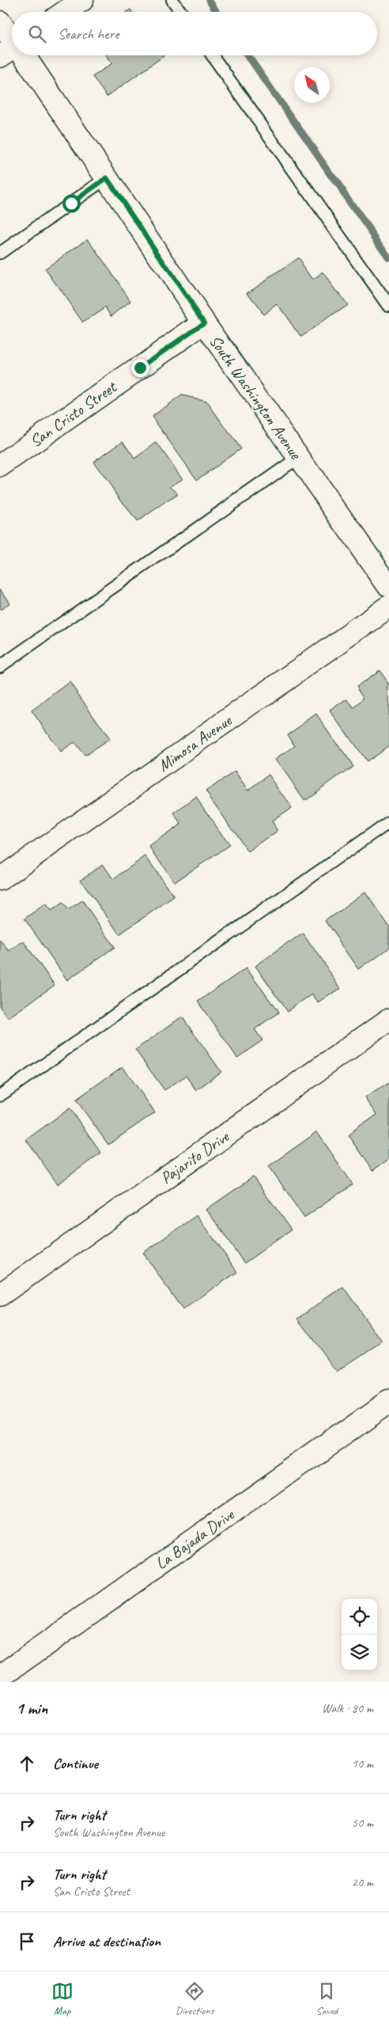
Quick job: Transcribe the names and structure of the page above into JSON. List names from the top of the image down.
{
  "streets": {
    "street": [
      "South Washington Avenue",
      "San Cristo Street",
      "Mimosa Avenue",
      "Pajarito Drive",
      "La Bajada Drive"
    ]
  },
  "crossings": [
    ["South Washington Avenue", "San Cristo Street"]
  ],
  "north": "top left",
  "page": {
    "search": "Search here",
    "heading": ["1 min", "Walk · 80 m"],
    "list": [
      ["Continue", "10 m"],
      ["Turn right", "South Washington Avenue", "50 m"],
      ["Turn right", "San Cristo Street", "20 m"],
      "Arrive at destination"
    ],
    "nav": ["Map", "Directions", "Saved"]
  }
}
